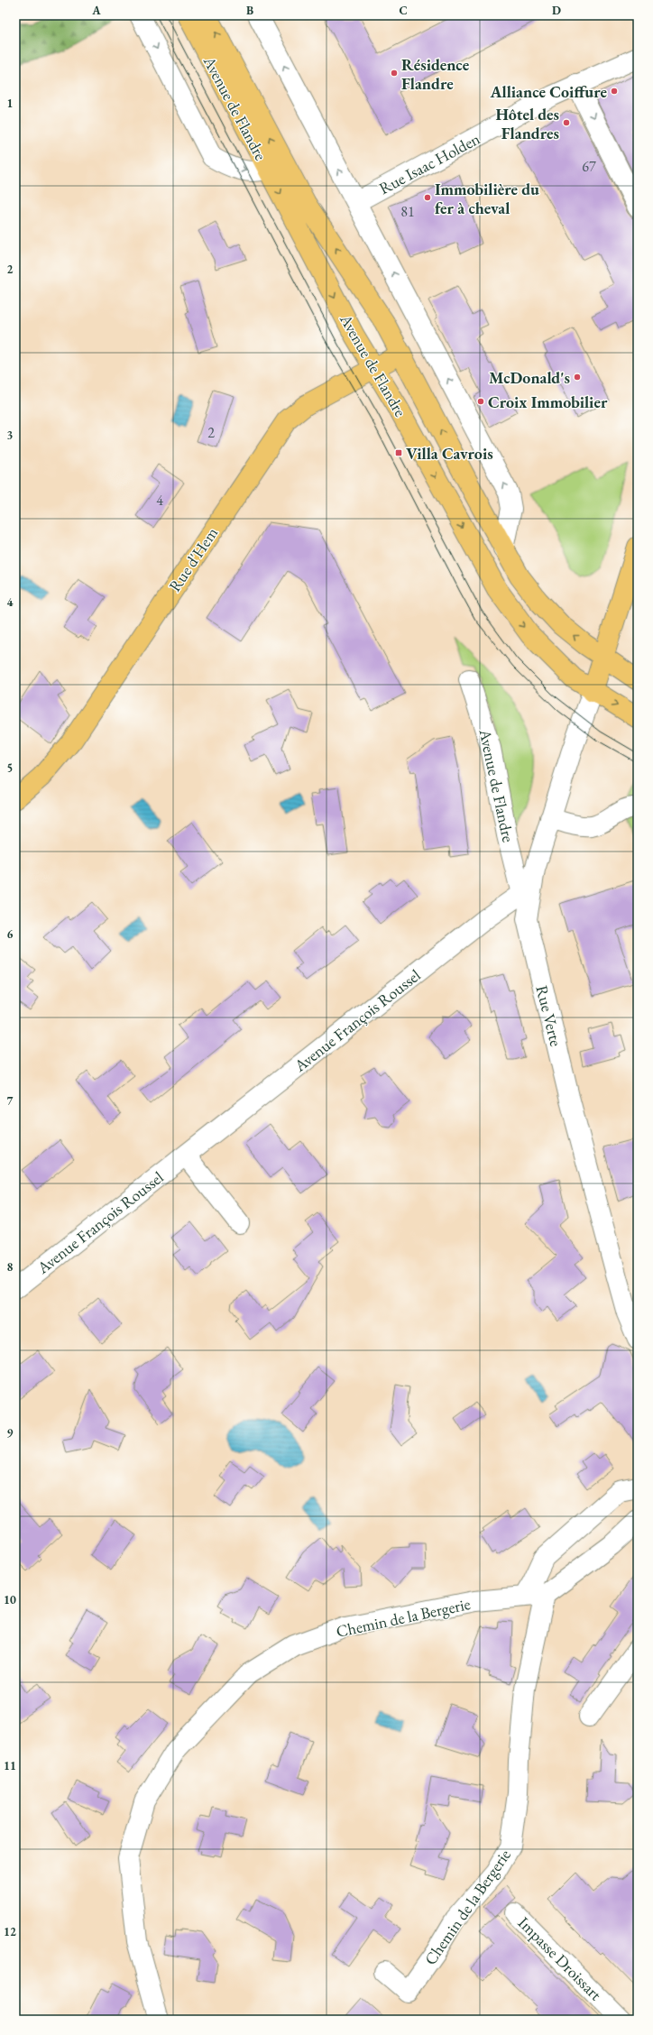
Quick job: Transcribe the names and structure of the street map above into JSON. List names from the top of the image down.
{
  "streets": {
    "main road": ["Avenue de Flandre", "Rue d'Hem"],
    "street": [
      "Rue Isaac Holden",
      "Rue Verte",
      "Avenue François Roussel",
      "Chemin de la Bergerie",
      "Impasse Droissart"
    ]
  },
  "crossings": [
    ["Avenue de Flandre", "Rue d'Hem"],
    ["Avenue de Flandre", "Rue Verte"],
    ["Avenue de Flandre", "Avenue François Roussel"],
    ["Rue Verte", "Avenue François Roussel"]
  ],
  "places": {
    "other": [
      "Résidence Flandre",
      "Alliance Coiffure",
      "Hôtel des Flandres",
      "Immobilière du fer à cheval",
      "McDonald's",
      "Croix Immobilier"
    ],
    "transit": ["Villa Cavrois"]
  },
  "house_numbers": [
    "67",
    "81",
    "2",
    "4"
  ],
  "grid": {
    "columns": [
      "A",
      "B",
      "C",
      "D"
    ],
    "rows": [
      "1",
      "2",
      "3",
      "4",
      "5",
      "6",
      "7",
      "8",
      "9",
      "10",
      "11",
      "12"
    ]
  }
}
